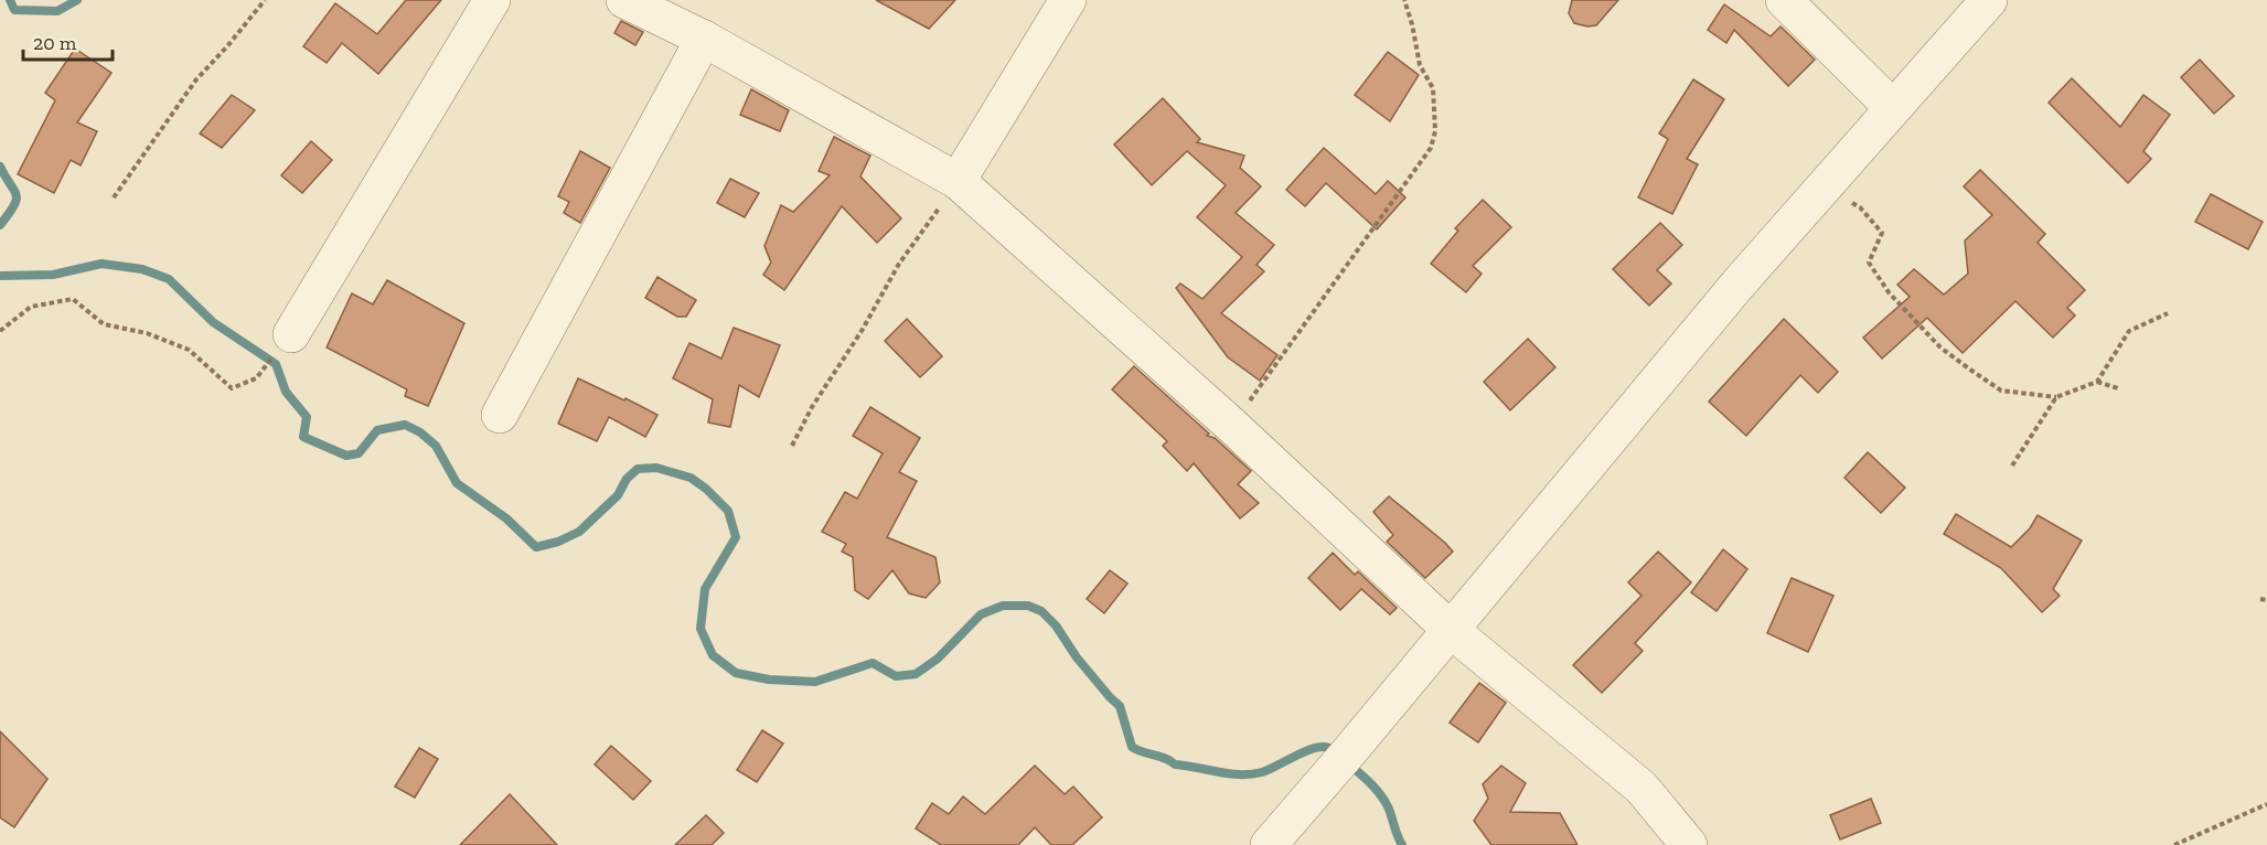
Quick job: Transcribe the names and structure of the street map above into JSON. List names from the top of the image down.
{
  "scale_bar": "20 m"
}
